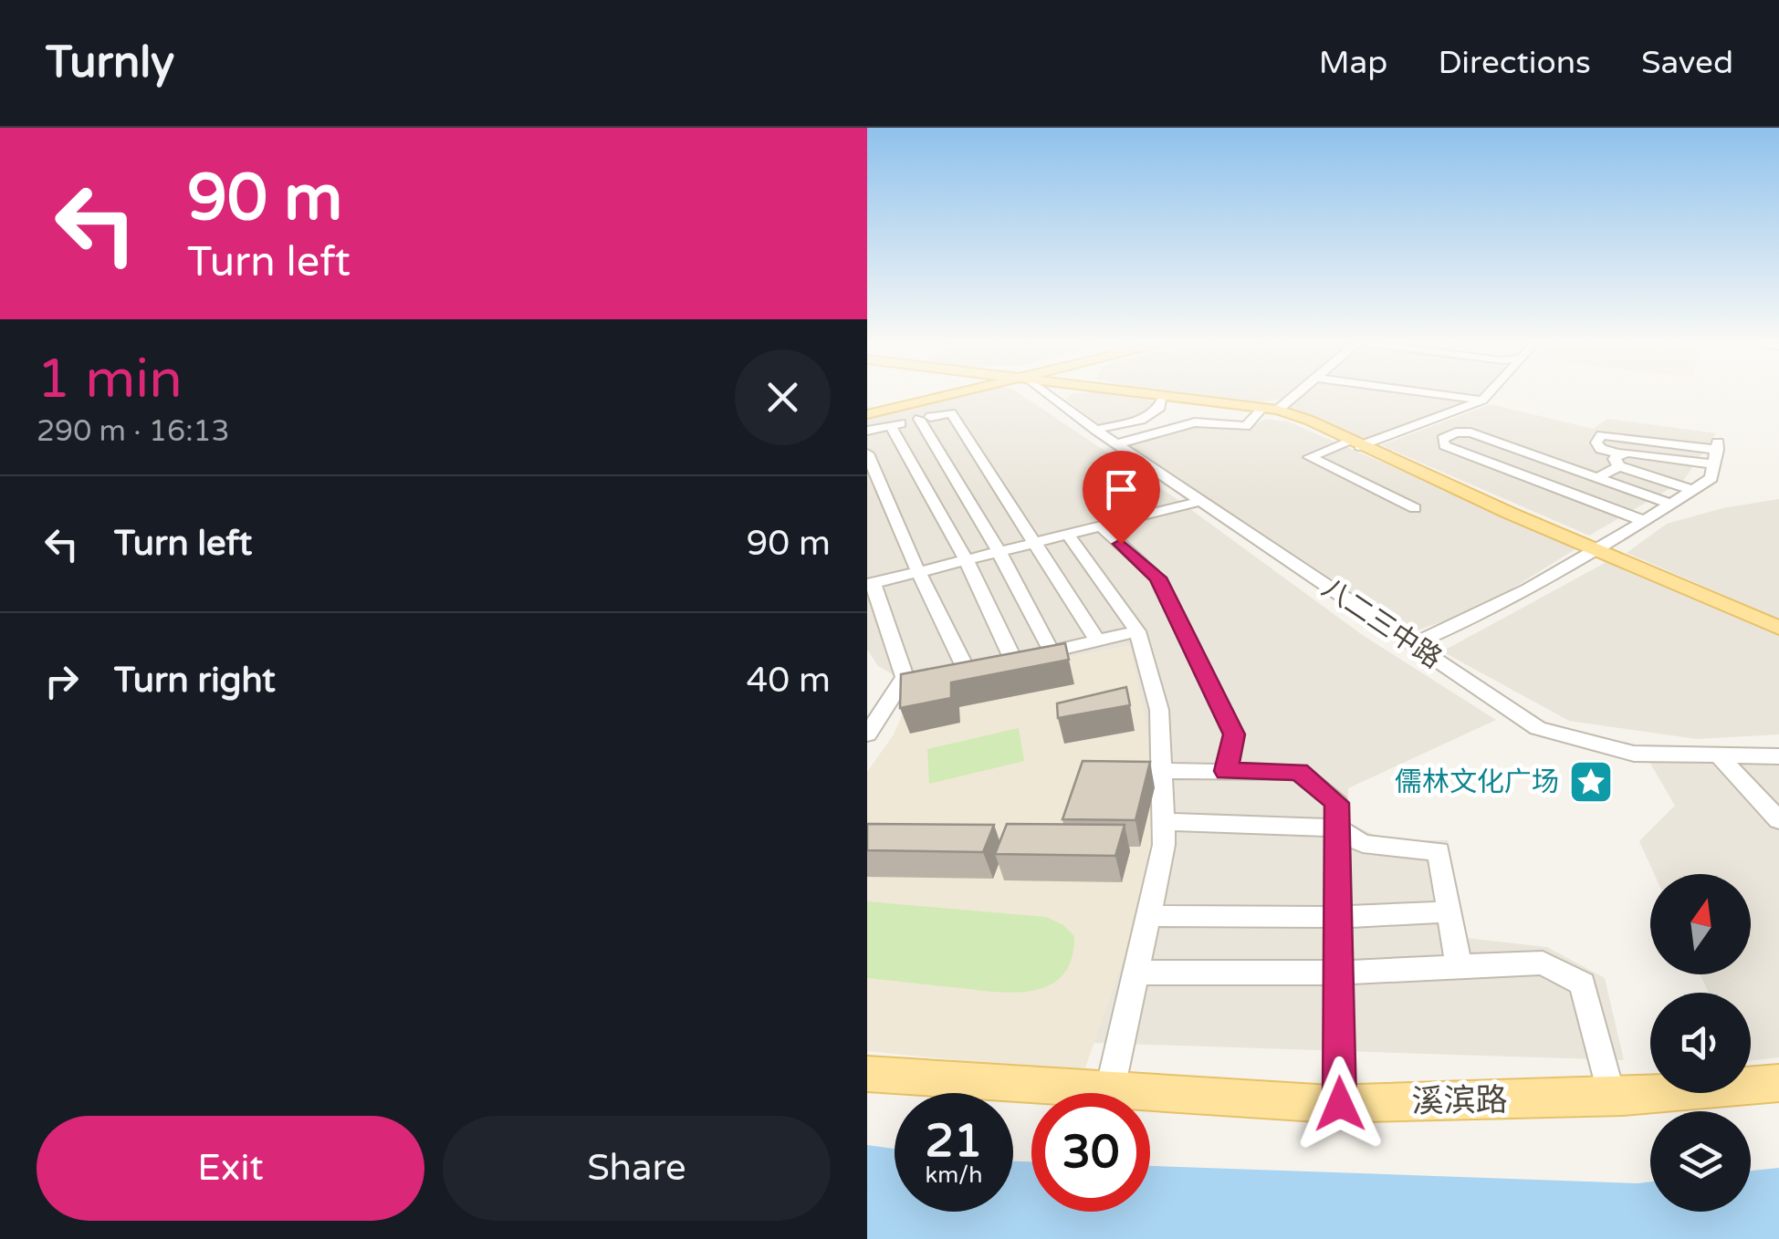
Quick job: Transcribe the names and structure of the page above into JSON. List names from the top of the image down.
{
  "streets": {
    "main road": ["溪滨路"],
    "street": ["八二三中路"]
  },
  "places": {
    "place": ["儒林文化广场"]
  },
  "north": "top",
  "page": {
    "header": "Turnly",
    "nav": ["Map", "Directions", "Saved"],
    "turn": ["90 m", "Turn left"],
    "heading": ["1 min", "290 m · 16:13"],
    "list": [
      {
        "name": "Turn left",
        "value": "90 m"
      },
      {
        "name": "Turn right",
        "value": "40 m"
      }
    ],
    "speed": "21 km/h",
    "limit": "30",
    "buttons": ["Exit", "Share"]
  }
}
